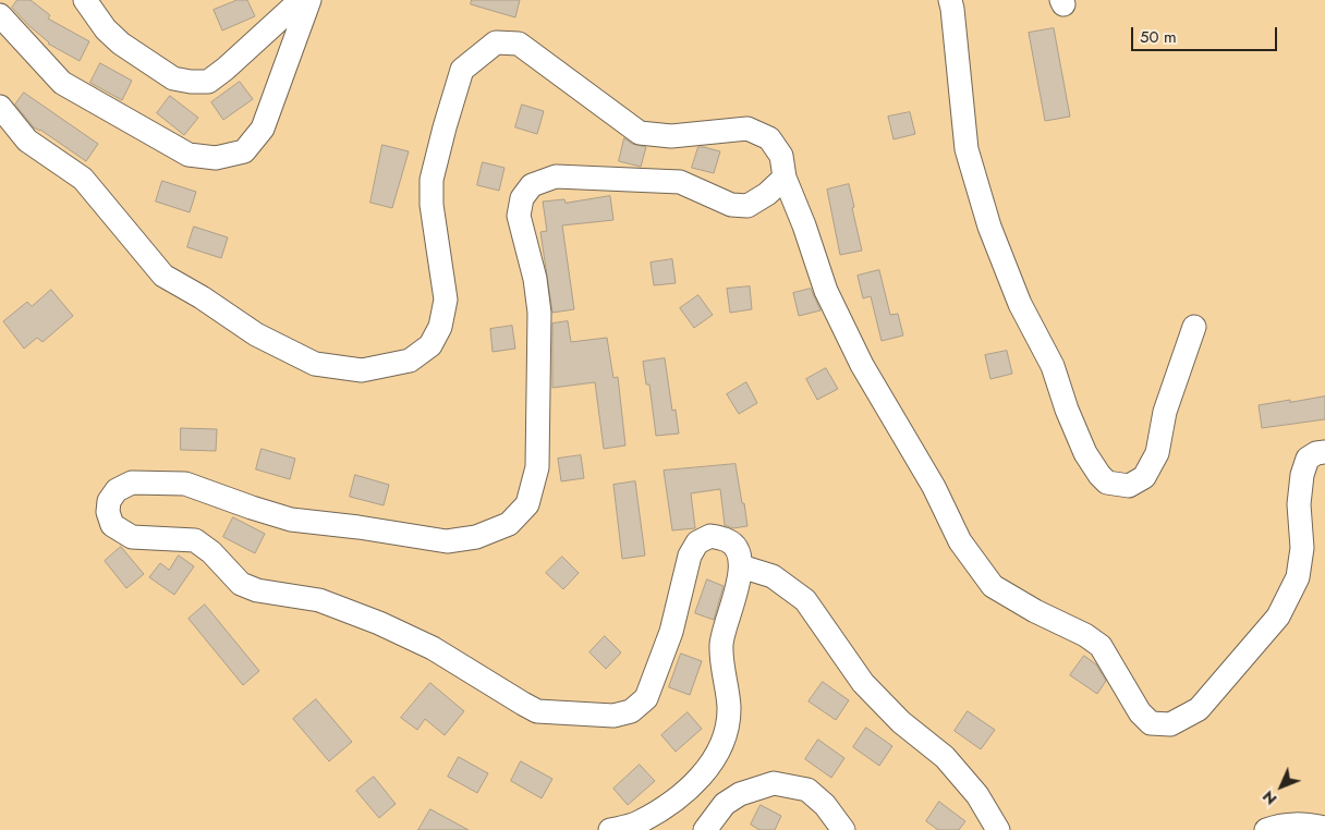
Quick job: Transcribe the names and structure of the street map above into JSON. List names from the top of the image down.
{
  "scale_bar": "50 m",
  "north": "bottom left"
}
